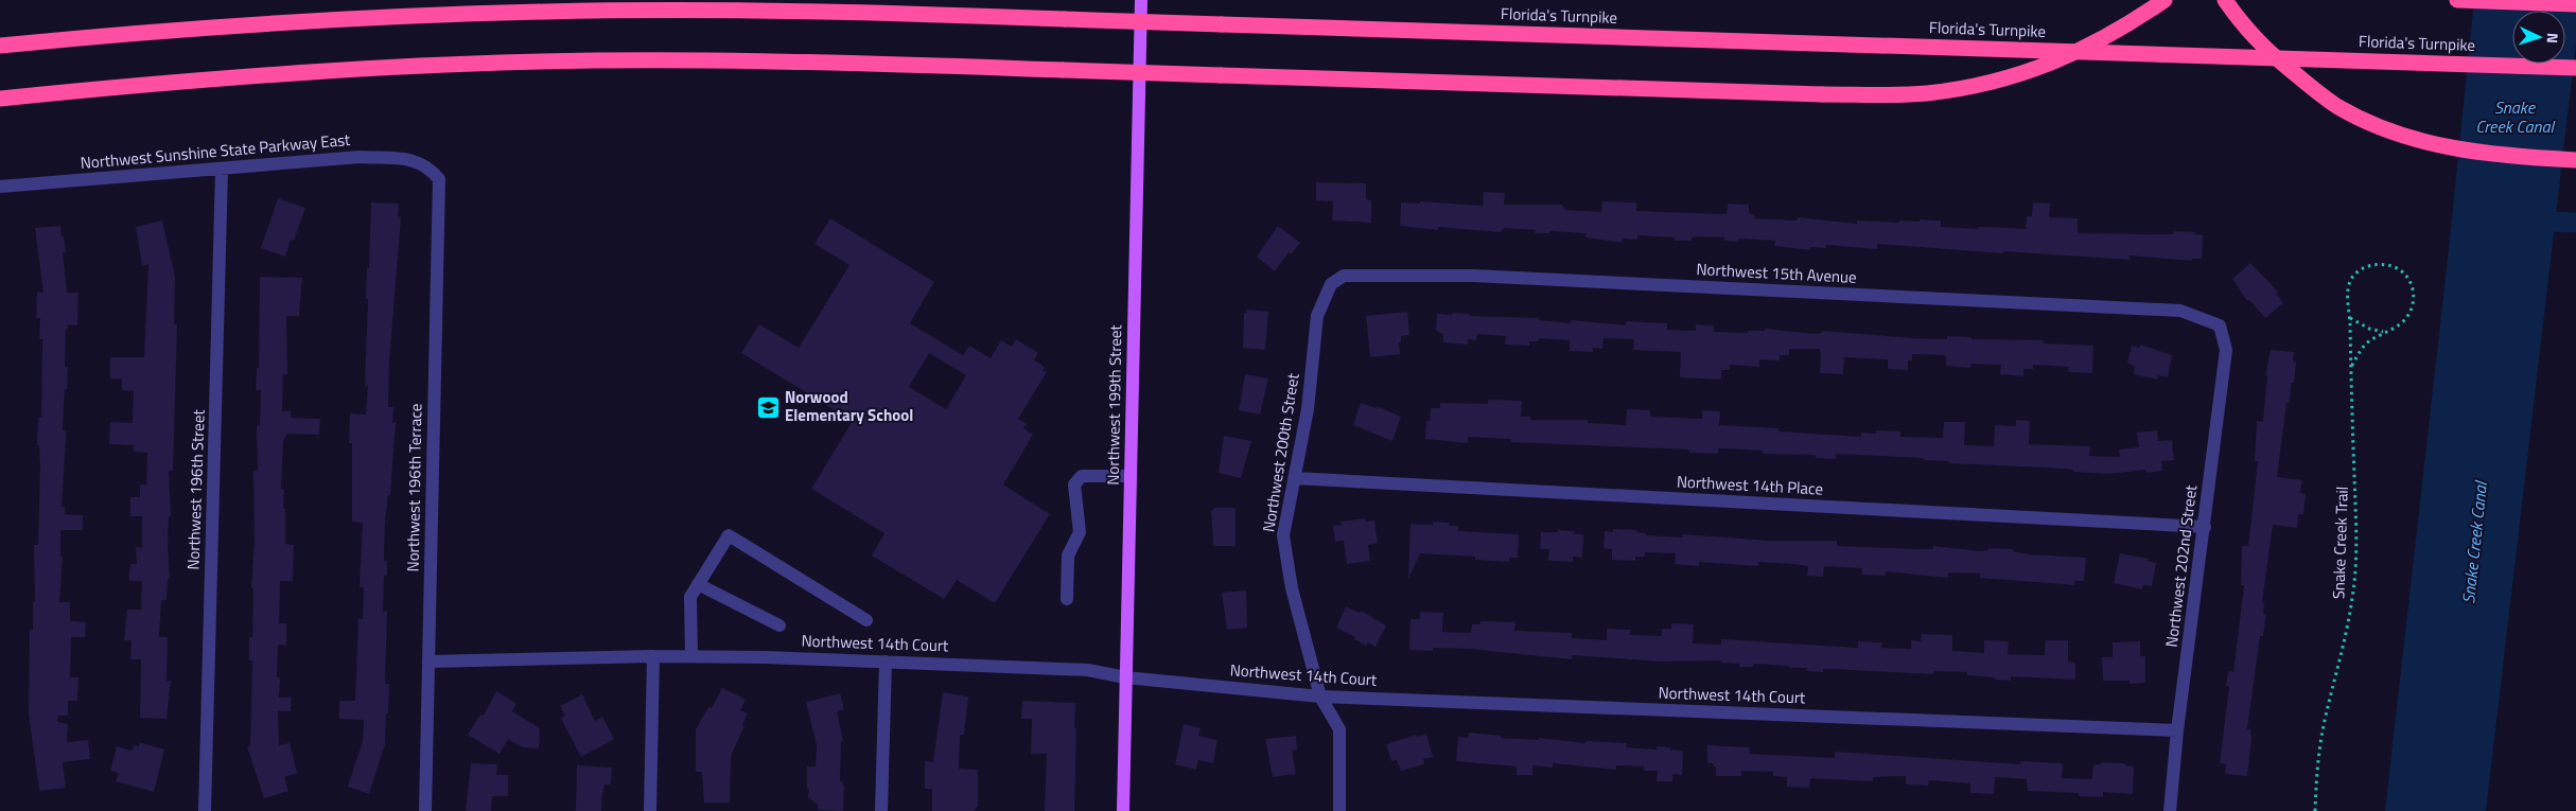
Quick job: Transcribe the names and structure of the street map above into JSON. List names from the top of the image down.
{
  "streets": {
    "highway": ["Florida's Turnpike"],
    "main road": ["Northwest 199th Street"],
    "street": [
      "Northwest Sunshine State Parkway East",
      "Northwest 15th Avenue",
      "Northwest 200th Street",
      "Northwest 14th Place",
      "Northwest 196th Terrace",
      "Northwest 196th Street",
      "Northwest 202nd Street",
      "Northwest 14th Court"
    ],
    "path": ["Snake Creek Trail"]
  },
  "crossings": [
    ["Northwest Sunshine State Parkway East", "Northwest 196th Terrace"],
    ["Northwest Sunshine State Parkway East", "Northwest 196th Street"],
    ["Northwest 15th Avenue", "Northwest 200th Street"],
    ["Northwest 15th Avenue", "Northwest 202nd Street"],
    ["Northwest 199th Street", "Northwest 14th Court"],
    ["Northwest 200th Street", "Northwest 14th Place"],
    ["Northwest 200th Street", "Northwest 14th Court"],
    ["Northwest 14th Place", "Northwest 202nd Street"],
    ["Northwest 196th Terrace", "Northwest 14th Court"],
    ["Northwest 202nd Street", "Northwest 14th Court"]
  ],
  "water": ["Snake Creek Canal"],
  "places": {
    "school or university": ["Norwood Elementary School"]
  },
  "north": "right"
}
